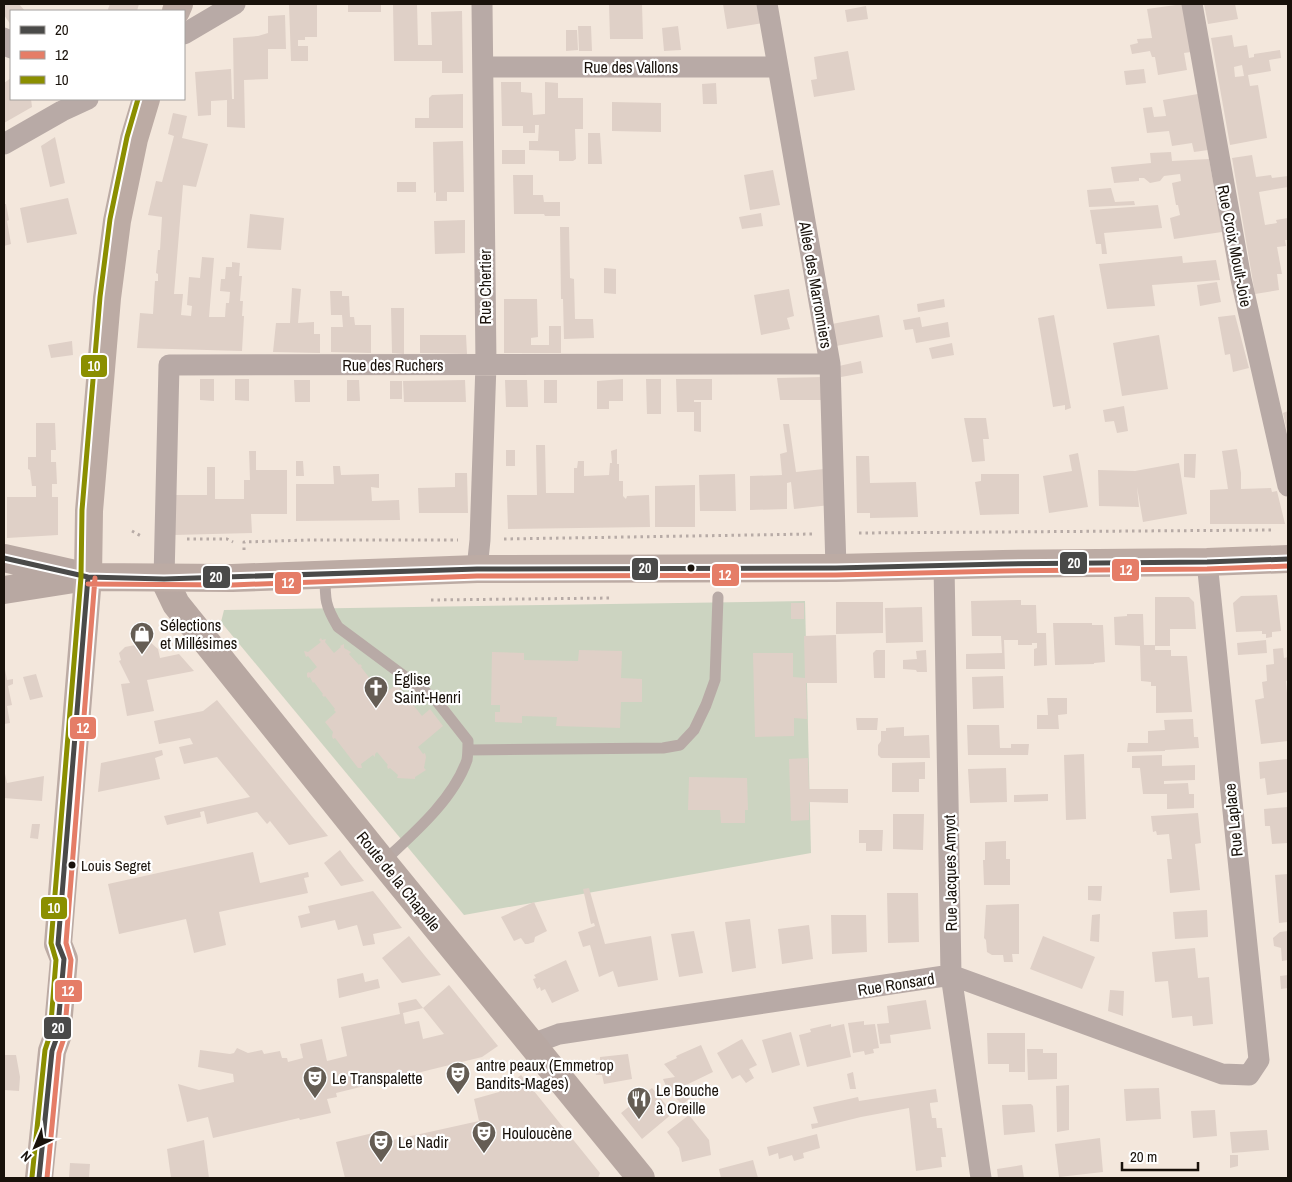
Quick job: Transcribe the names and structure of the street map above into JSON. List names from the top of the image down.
{
  "streets": {
    "main road": ["Route de la Chapelle"],
    "street": [
      "Rue des Vallons",
      "Rue Croix Moult-Joie",
      "Allée des Marronniers",
      "Rue Chertier",
      "Rue des Ruchers",
      "Rue Laplace",
      "Rue Jacques Amyot",
      "Rue Ronsard"
    ]
  },
  "crossings": [
    ["Rue des Vallons", "Allée des Marronniers"],
    ["Rue des Vallons", "Rue Chertier"],
    ["Allée des Marronniers", "Rue des Ruchers"],
    ["Rue Chertier", "Rue des Ruchers"],
    ["Rue des Ruchers", "Route de la Chapelle"],
    ["Rue Laplace", "Rue Ronsard"],
    ["Rue Jacques Amyot", "Rue Ronsard"],
    ["Route de la Chapelle", "Rue Ronsard"]
  ],
  "places": {
    "shop": ["Sélections et Millésimes"],
    "church": ["Église Saint-Henri"],
    "other": ["Louis Segret"],
    "theatre": [
      "antre peaux (Emmetrop Bandits-Mages)",
      "Le Transpalette",
      "Houloucène",
      "Le Nadir"
    ],
    "restaurant": ["Le Bouche à Oreille"]
  },
  "lines": ["transit line 10", "transit line 20", "transit line 12"],
  "legend": ["20", "12", "10"],
  "scale_bar": "20 m",
  "north": "bottom left"
}
